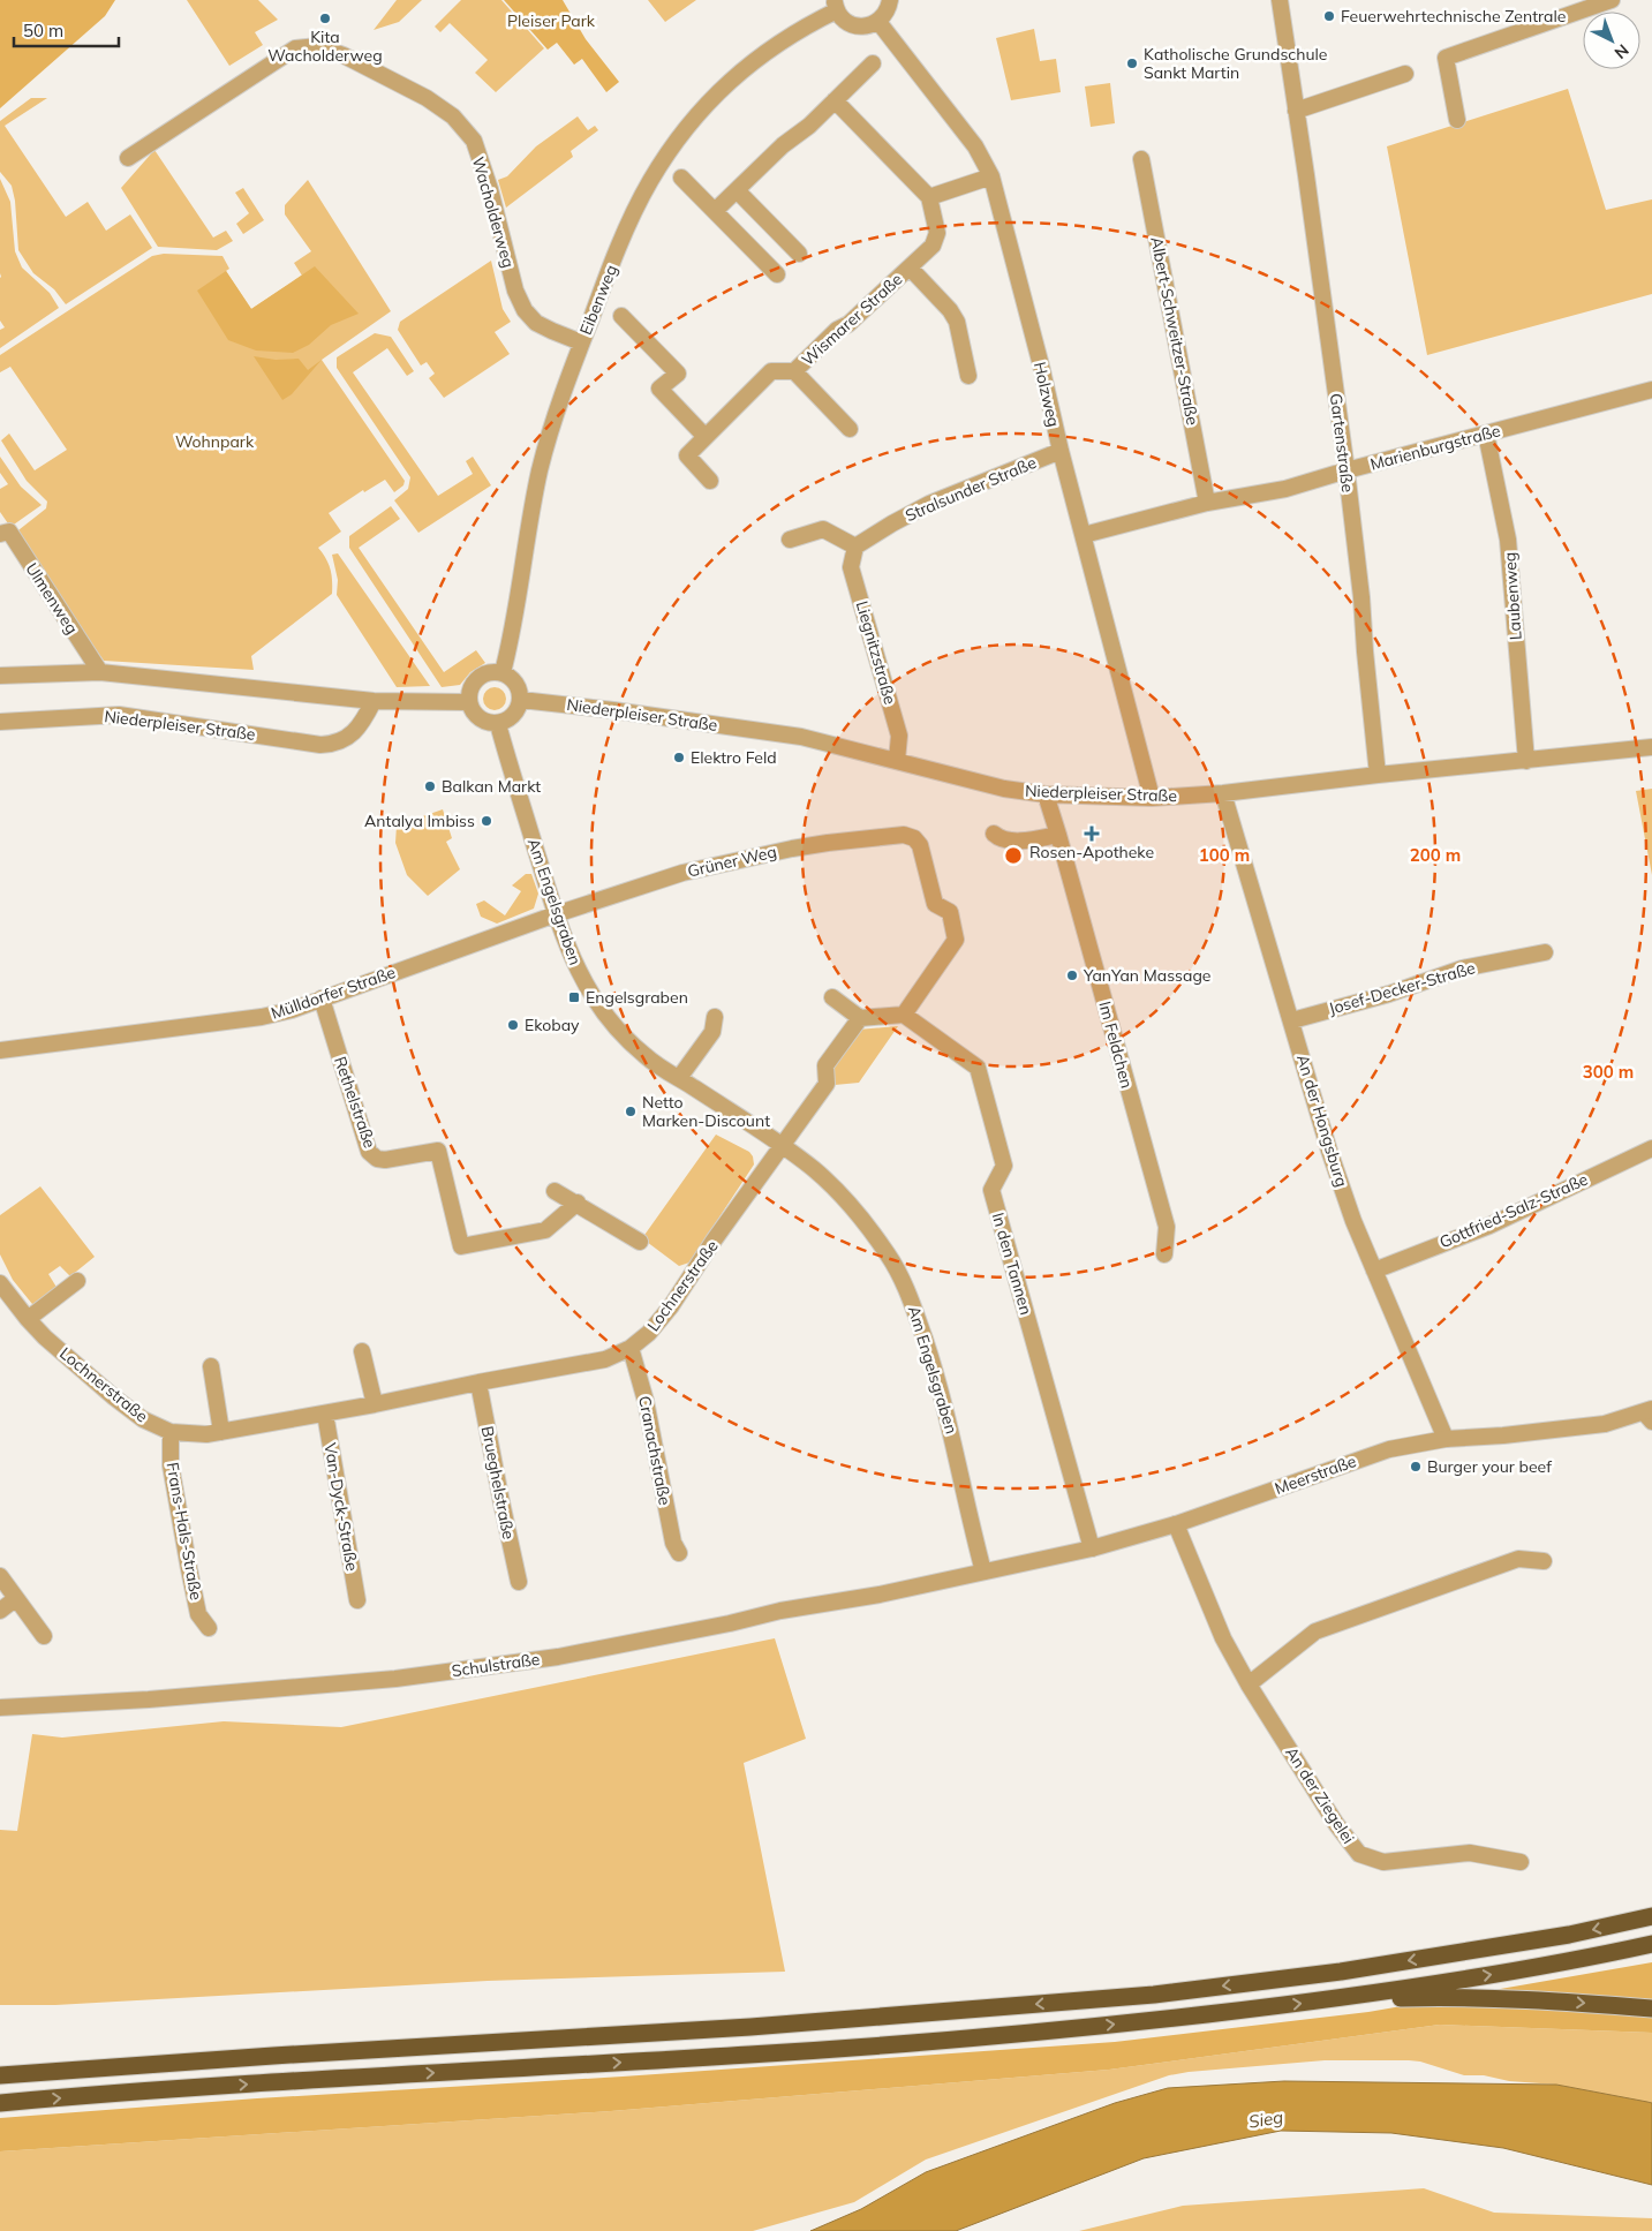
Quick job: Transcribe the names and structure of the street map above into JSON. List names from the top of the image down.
{
  "streets": {
    "street": [
      "Wacholderweg",
      "Eibenweg",
      "Wismarer Straße",
      "Albert-Schweitzer-Straße",
      "Holzweg",
      "Gartenstraße",
      "Marienburgstraße",
      "Stralsunder Straße",
      "Laubenweg",
      "Ulmenweg",
      "Liegnitzstraße",
      "Niederpleiser Straße",
      "Grüner Weg",
      "Am Engelsgraben",
      "Josef-Decker-Straße",
      "Mülldorfer Straße",
      "Im Feldchen",
      "Rethelstraße",
      "An der Hongsburg",
      "Gottfried-Salz-Straße",
      "In den Tannen",
      "Lochnerstraße",
      "Cranachstraße",
      "Meerstraße",
      "Brueghelstraße",
      "Van-Dyck-Straße",
      "Frans-Hals-Straße",
      "Schulstraße",
      "An der Ziegelei"
    ]
  },
  "crossings": [
    ["Wacholderweg", "Eibenweg"],
    ["Eibenweg", "Niederpleiser Straße"],
    ["Eibenweg", "Am Engelsgraben"],
    ["Albert-Schweitzer-Straße", "Marienburgstraße"],
    ["Holzweg", "Marienburgstraße"],
    ["Holzweg", "Stralsunder Straße"],
    ["Holzweg", "Niederpleiser Straße"],
    ["Gartenstraße", "Marienburgstraße"],
    ["Gartenstraße", "Niederpleiser Straße"],
    ["Marienburgstraße", "Laubenweg"],
    ["Stralsunder Straße", "Liegnitzstraße"],
    ["Laubenweg", "Niederpleiser Straße"],
    ["Liegnitzstraße", "Niederpleiser Straße"],
    ["Niederpleiser Straße", "Am Engelsgraben"],
    ["Niederpleiser Straße", "Im Feldchen"],
    ["Niederpleiser Straße", "An der Hongsburg"],
    ["Grüner Weg", "Am Engelsgraben"],
    ["Grüner Weg", "Mülldorfer Straße"],
    ["Grüner Weg", "In den Tannen"],
    ["Am Engelsgraben", "Mülldorfer Straße"],
    ["Am Engelsgraben", "Lochnerstraße"],
    ["Am Engelsgraben", "Meerstraße"],
    ["Am Engelsgraben", "Schulstraße"],
    ["Josef-Decker-Straße", "An der Hongsburg"],
    ["Mülldorfer Straße", "Rethelstraße"],
    ["An der Hongsburg", "Gottfried-Salz-Straße"],
    ["An der Hongsburg", "Meerstraße"],
    ["In den Tannen", "Meerstraße"],
    ["Lochnerstraße", "Cranachstraße"],
    ["Lochnerstraße", "Brueghelstraße"],
    ["Lochnerstraße", "Van-Dyck-Straße"],
    ["Lochnerstraße", "Frans-Hals-Straße"],
    ["Meerstraße", "Schulstraße"],
    ["Meerstraße", "An der Ziegelei"]
  ],
  "water": ["Sieg"],
  "parks": ["Pleiser Park", "Wohnpark"],
  "places": {
    "other": [
      "Feuerwehrtechnische Zentrale",
      "Kita Wacholderweg",
      "Katholische Grundschule Sankt Martin",
      "Elektro Feld",
      "Balkan Markt",
      "Antalya Imbiss",
      "YanYan Massage",
      "Ekobay",
      "Netto Marken-Discount",
      "Burger your beef"
    ],
    "health": ["Rosen-Apotheke"],
    "transit": ["Engelsgraben"]
  },
  "scale_bar": "50 m",
  "north": "bottom right",
  "rings": ["100 m", "200 m", "300 m"]
}
